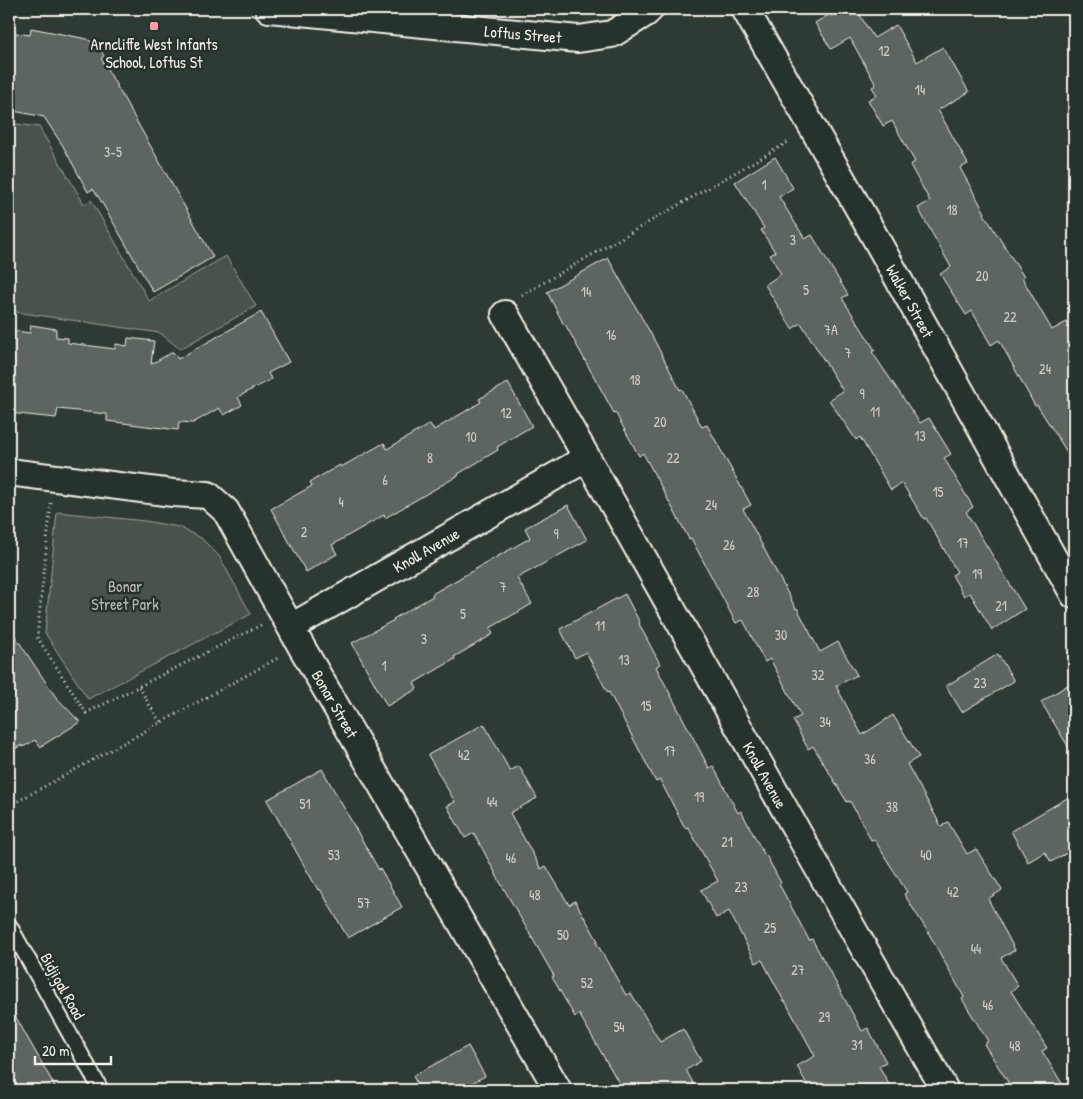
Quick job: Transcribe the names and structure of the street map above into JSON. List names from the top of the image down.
{
  "streets": {
    "street": [
      "Loftus Street",
      "Walker Street",
      "Knoll Avenue",
      "Bonar Street"
    ],
    "lane": ["Bidjigal Road"]
  },
  "crossings": [
    ["Knoll Avenue", "Bonar Street"]
  ],
  "parks": ["Bonar Street Park"],
  "places": {
    "transit": ["Arncliffe West Infants School, Loftus St"]
  },
  "house_numbers": [
    "12",
    "14",
    "3-5",
    "1",
    "18",
    "3",
    "20",
    "5",
    "14",
    "22",
    "7A",
    "16",
    "7",
    "24",
    "18",
    "9",
    "11",
    "12",
    "20",
    "13",
    "10",
    "8",
    "22",
    "6",
    "15",
    "4",
    "24",
    "2",
    "9",
    "17",
    "26",
    "19",
    "7",
    "28",
    "21",
    "5",
    "11",
    "30",
    "3",
    "13",
    "1",
    "32",
    "23",
    "15",
    "34",
    "17",
    "42",
    "36",
    "19",
    "44",
    "51",
    "38",
    "21",
    "53",
    "40",
    "46",
    "23",
    "42",
    "48",
    "57",
    "25",
    "50",
    "44",
    "27",
    "52",
    "46",
    "29",
    "54",
    "31",
    "48"
  ],
  "scale_bar": "20 m"
}
